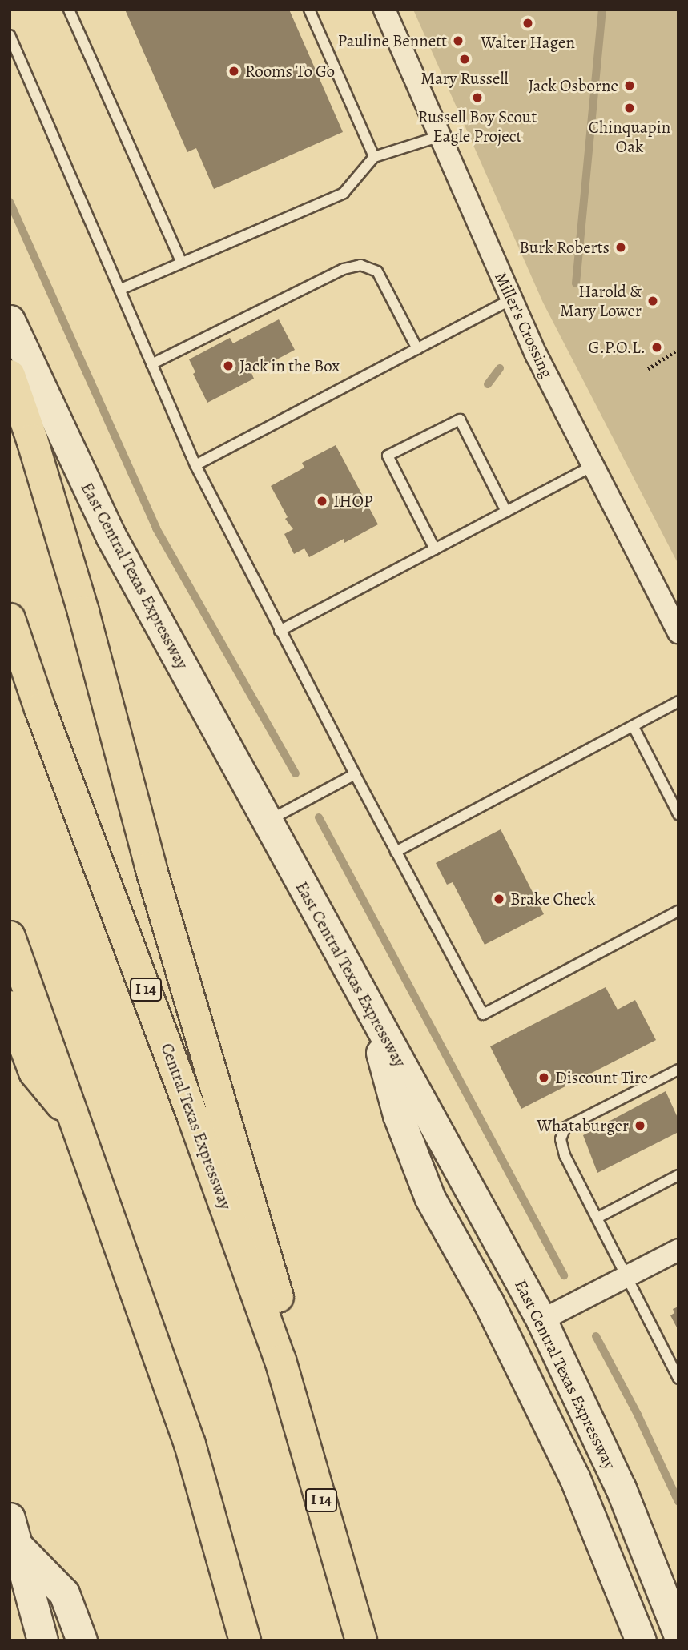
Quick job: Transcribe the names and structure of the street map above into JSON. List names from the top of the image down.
{
  "streets": {
    "highway": ["I 14", "Central Texas Expressway"],
    "main road": ["East Central Texas Expressway"],
    "street": ["Miller's Crossing"]
  },
  "places": [
    "Walter Hagen",
    "Pauline Bennett",
    "Mary Russell",
    "Rooms To Go",
    "Jack Osborne",
    "Russell Boy Scout Eagle Project",
    "Chinquapin Oak",
    "Burk Roberts",
    "Harold & Mary Lower",
    "G.P.O.L.",
    "Jack in the Box",
    "IHOP",
    "Brake Check",
    "Discount Tire",
    "Whataburger"
  ]
}
